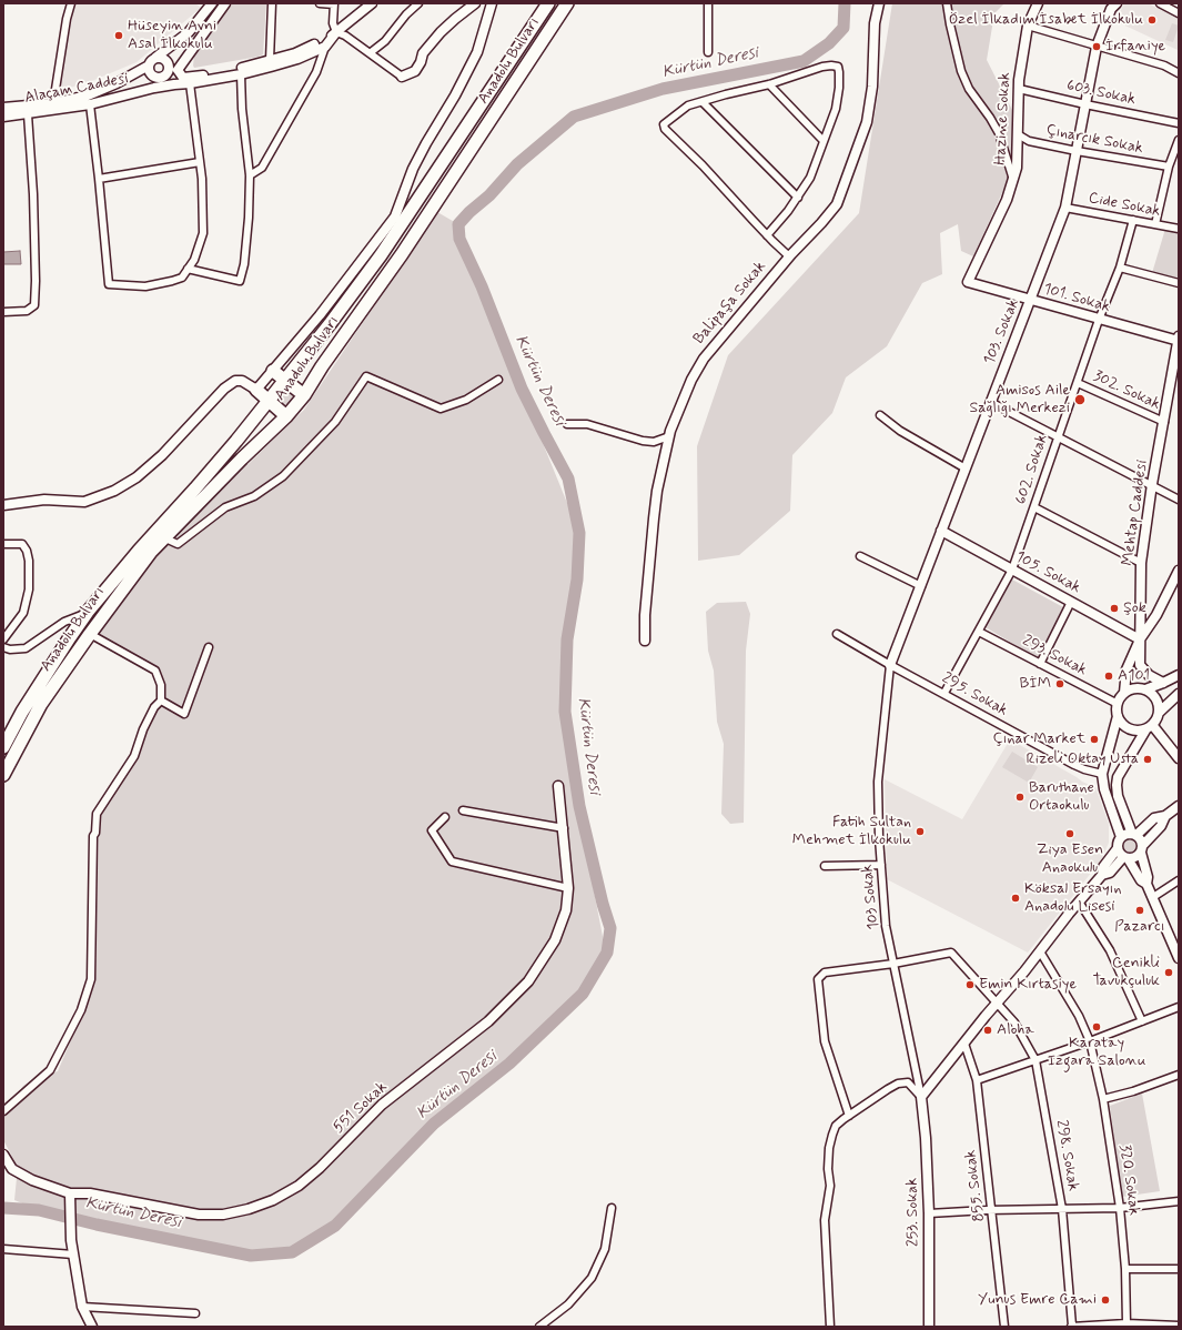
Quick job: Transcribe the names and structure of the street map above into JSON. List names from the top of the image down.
{
  "streets": {
    "highway": ["Anadolu Bulvarı"],
    "street": [
      "Alaçam Caddesi",
      "603. Sokak",
      "Hazine Sokak",
      "Çınarcık Sokak",
      "Cide Sokak",
      "101. Sokak",
      "Balipaşa Sokak",
      "103. Sokak",
      "302. Sokak",
      "602. Sokak",
      "Mehtap Caddesi",
      "105. Sokak",
      "293. Sokak",
      "295. Sokak",
      "103 Sokak",
      "551 Sokak",
      "298. Sokak",
      "320. Sokak",
      "855. Sokak",
      "253. Sokak"
    ]
  },
  "crossings": [
    ["603. Sokak", "Hazine Sokak"],
    ["603. Sokak", "103. Sokak"],
    ["Hazine Sokak", "Çınarcık Sokak"],
    ["Hazine Sokak", "101. Sokak"],
    ["Çınarcık Sokak", "103. Sokak"],
    ["Cide Sokak", "103. Sokak"],
    ["Cide Sokak", "602. Sokak"],
    ["101. Sokak", "103. Sokak"],
    ["101. Sokak", "602. Sokak"],
    ["101. Sokak", "Mehtap Caddesi"],
    ["103. Sokak", "105. Sokak"],
    ["103. Sokak", "295. Sokak"],
    ["103. Sokak", "103 Sokak"],
    ["302. Sokak", "602. Sokak"],
    ["302. Sokak", "Mehtap Caddesi"],
    ["602. Sokak", "105. Sokak"],
    ["602. Sokak", "293. Sokak"],
    ["602. Sokak", "295. Sokak"],
    ["Mehtap Caddesi", "105. Sokak"],
    ["Mehtap Caddesi", "293. Sokak"],
    ["295. Sokak", "103 Sokak"],
    ["103 Sokak", "298. Sokak"],
    ["103 Sokak", "253. Sokak"]
  ],
  "water": ["Kürtün Deresi"],
  "places": [
    "Özel İlkadım İsabet İlkokulu",
    "Hüseyin Avni Asal İlkokulu",
    "İrfaniye",
    "Amisos Aile Sağlığı Merkezi",
    "Şok",
    "A101",
    "BİM",
    "Çınar Market",
    "Rizeli Oktay Usta",
    "Baruthane Ortaokulu",
    "Fatih Sultan Mehmet İlkokulu",
    "Ziya Esen Anaokulu",
    "Köksal Ersayın Anadolu Lisesi",
    "Pazarcı",
    "Cenikli Tavukçuluk",
    "Emin Kırtasiye",
    "Karatay Izgara Salonu",
    "Aloha",
    "Yunus Emre Cami"
  ]
}
